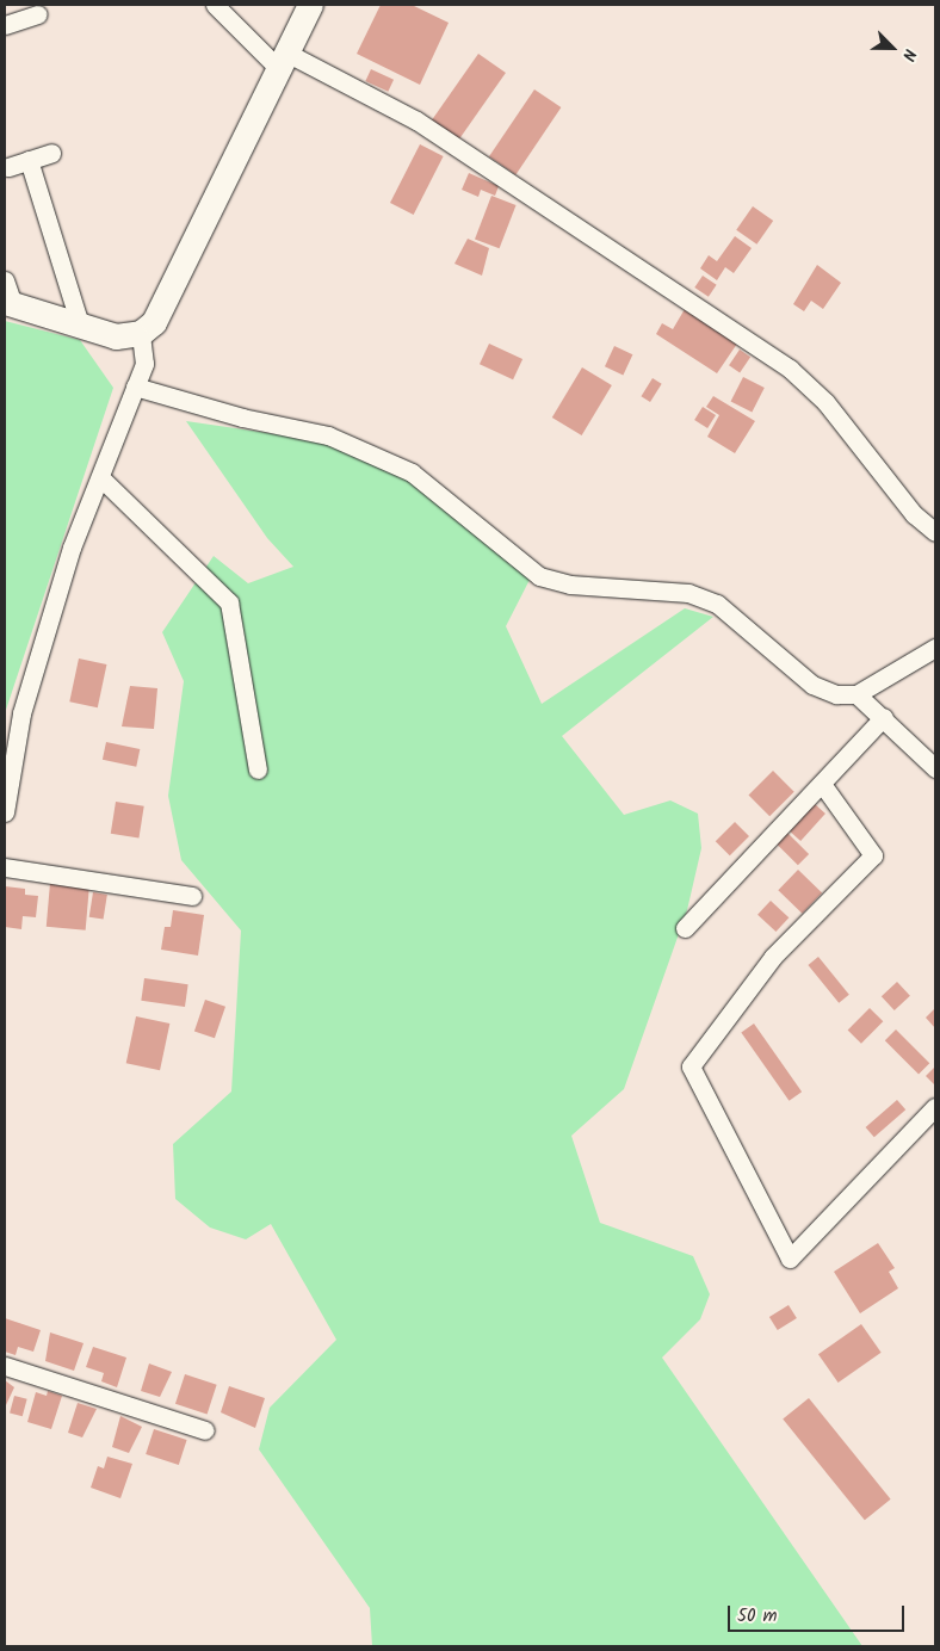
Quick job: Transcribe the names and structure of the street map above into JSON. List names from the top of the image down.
{
  "scale_bar": "50 m",
  "north": "bottom right"
}
